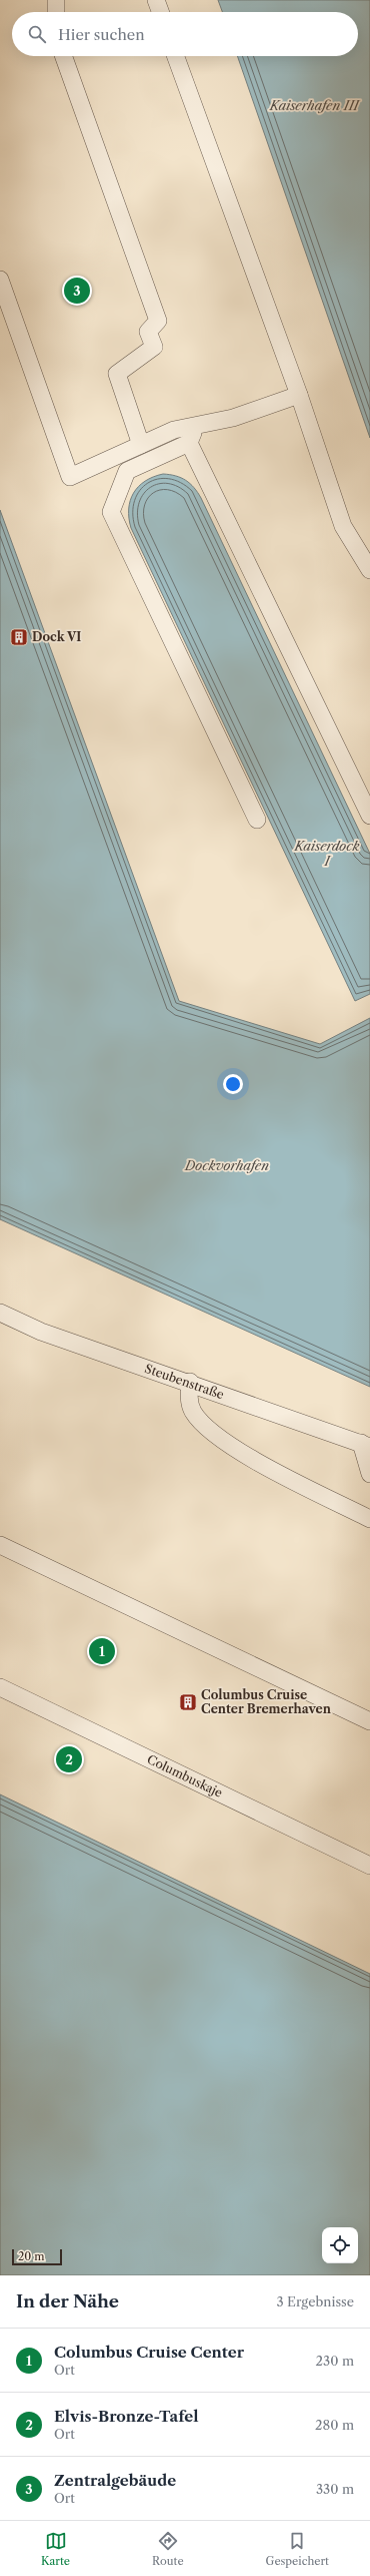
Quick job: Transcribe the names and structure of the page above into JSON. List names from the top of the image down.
{
  "streets": {
    "street": ["Steubenstraße", "Columbuskaje"]
  },
  "water": ["Kaiserhafen III", "Kaiserdock I", "Dockvorhafen"],
  "places": {
    "building": ["Dock VI", "Columbus Cruise Center Bremerhaven"]
  },
  "scale_bar": "20 m",
  "page": {
    "search": "Hier suchen",
    "pins": ["3", "1", "2"],
    "scale": "20 m",
    "heading": ["In der Nähe", "3 Ergebnisse"],
    "list": [
      {
        "mark": "1",
        "name": "Columbus Cruise Center",
        "note": "Ort",
        "value": "230 m"
      },
      {
        "mark": "2",
        "name": "Elvis-Bronze-Tafel",
        "note": "Ort",
        "value": "280 m"
      },
      {
        "mark": "3",
        "name": "Zentralgebäude",
        "note": "Ort",
        "value": "330 m"
      }
    ],
    "nav": ["Karte", "Route", "Gespeichert"]
  }
}
